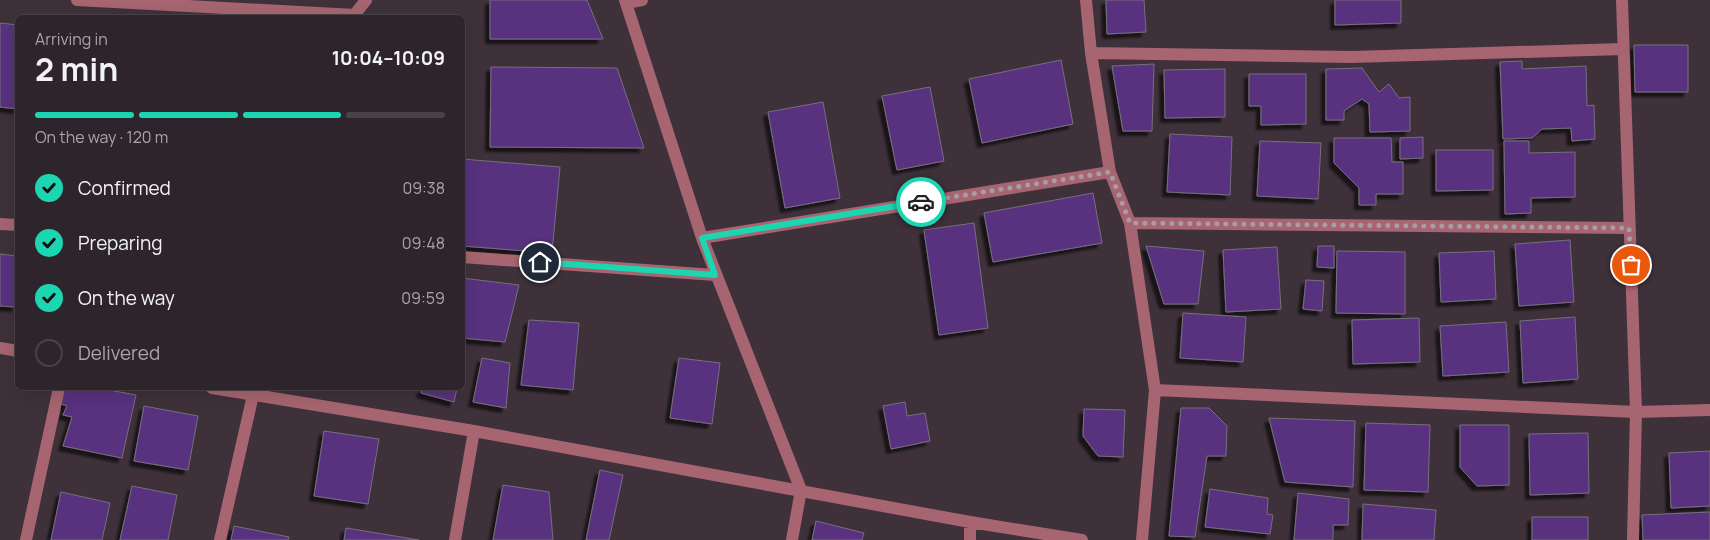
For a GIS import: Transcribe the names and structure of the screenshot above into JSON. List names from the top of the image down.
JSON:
{
  "page": {
    "heading": ["2 min", "Arriving in", "10:04–10:09"],
    "bar": "On the way · 120 m",
    "list": [
      ["Confirmed", "09:38"],
      ["Preparing", "09:48"],
      ["On the way", "09:59"],
      "Delivered"
    ]
  }
}
